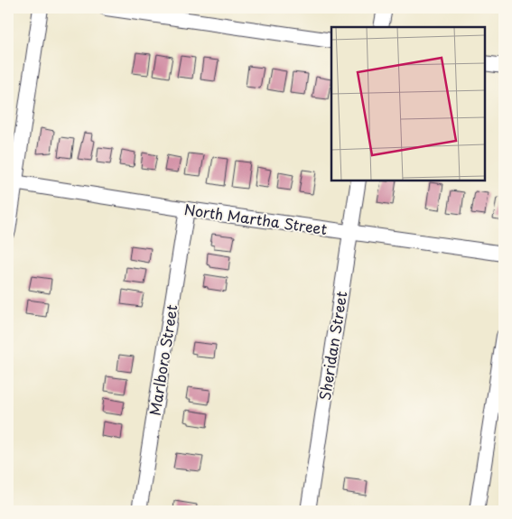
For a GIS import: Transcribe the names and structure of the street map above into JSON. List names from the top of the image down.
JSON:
{
  "streets": {
    "street": ["North Martha Street", "Sheridan Street", "Marlboro Street"]
  },
  "crossings": [
    ["North Martha Street", "Sheridan Street"],
    ["North Martha Street", "Marlboro Street"]
  ]
}
